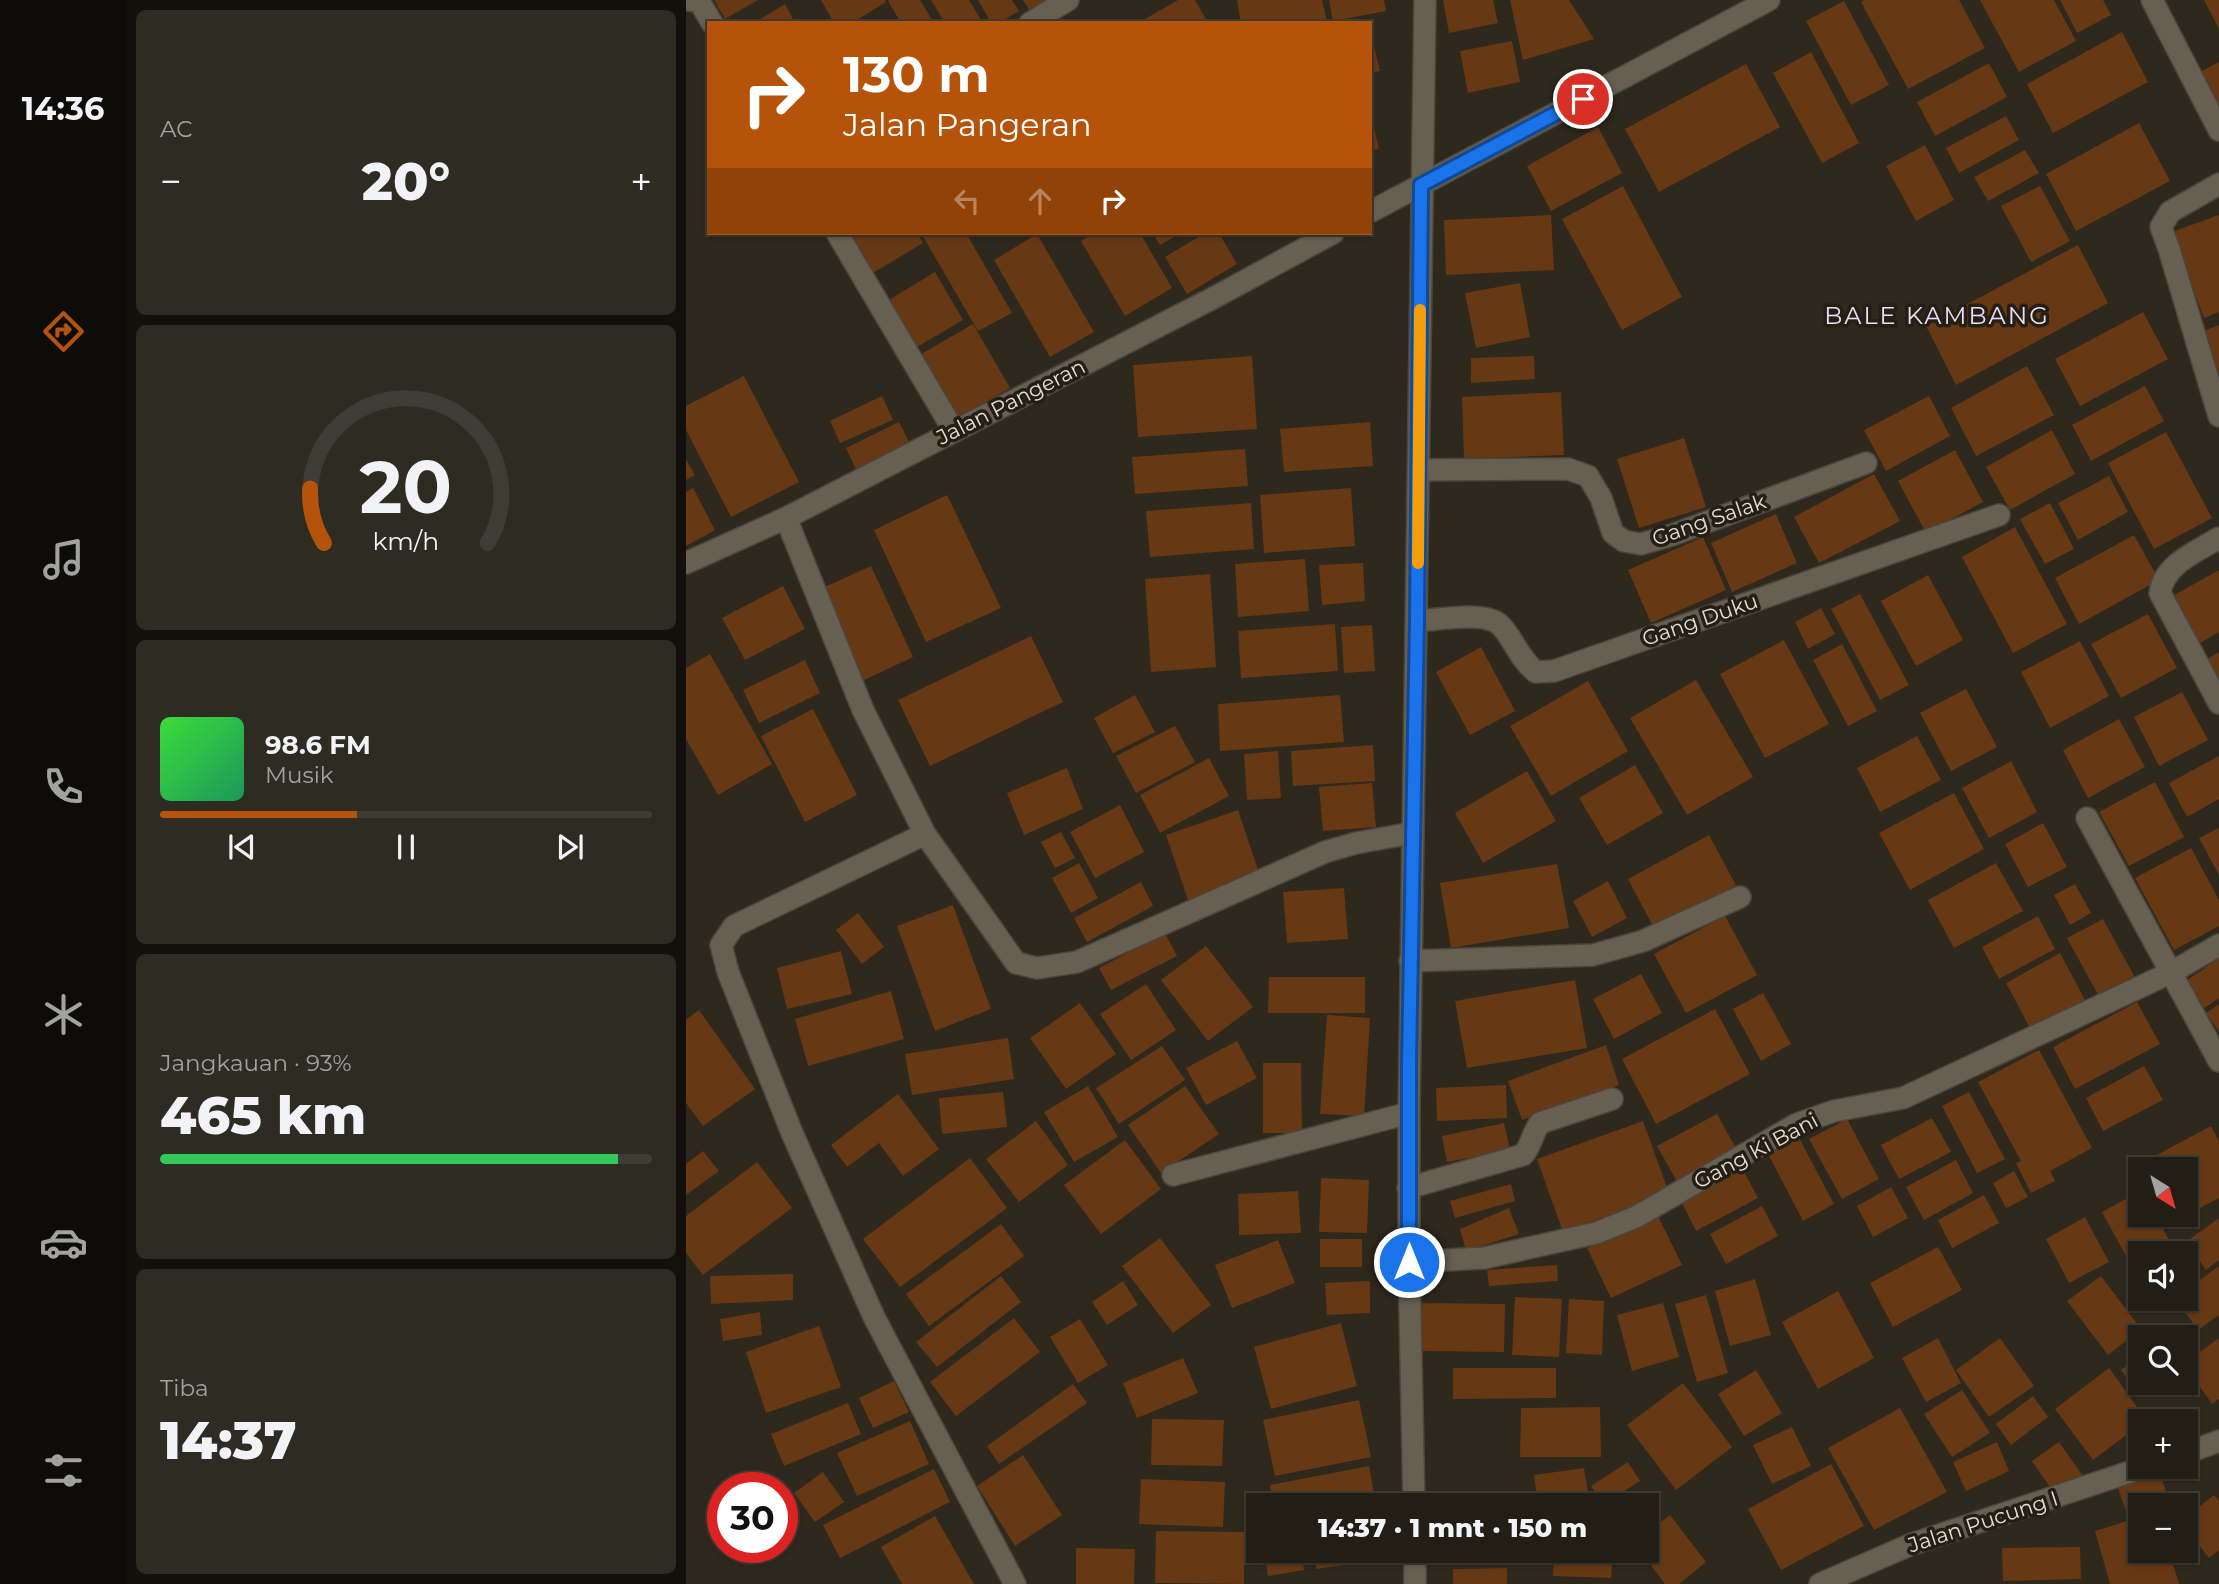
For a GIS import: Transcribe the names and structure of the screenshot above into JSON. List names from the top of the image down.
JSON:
{
  "streets": {
    "street": [
      "Jalan Pangeran",
      "Gang Salak",
      "Gang Duku",
      "Gang Ki Bani",
      "Jalan Pucung I"
    ]
  },
  "districts": ["BALE KAMBANG"],
  "north": "bottom right",
  "page": {
    "tabs": "14:36",
    "tile": [
      "AC",
      ["Jangkauan · 93%", "465 km"],
      ["Tiba", "14:37"]
    ],
    "turn": ["130 m", "Jalan Pangeran"],
    "heat": ["−", "20°", "+"],
    "song": ["98.6 FM", "Musik"],
    "map_buttons": ["+", "−"],
    "limit": "30",
    "trip": "14:37 · 1 mnt · 150 m",
    "gauge": ["20", "km/h"]
  }
}
